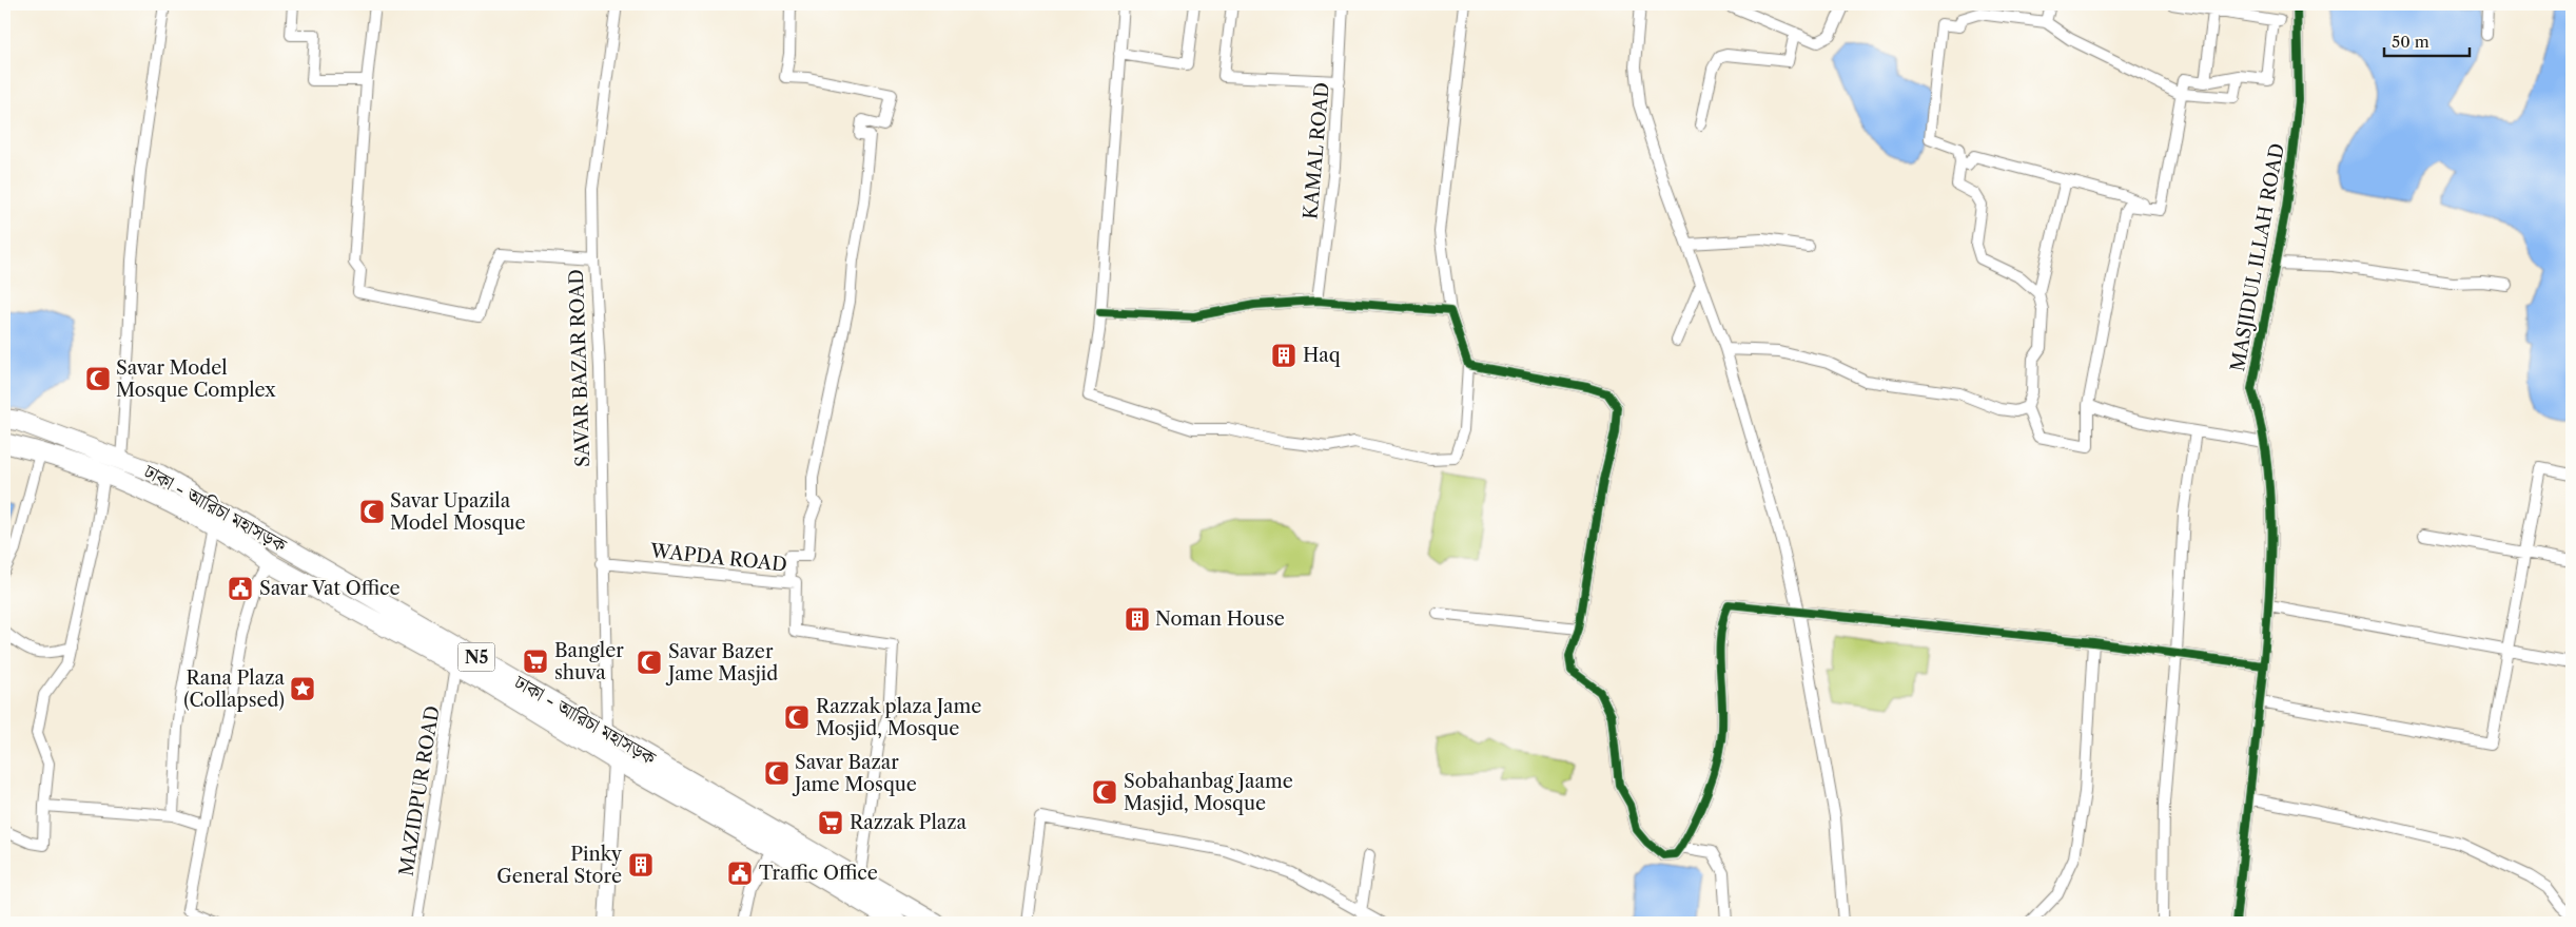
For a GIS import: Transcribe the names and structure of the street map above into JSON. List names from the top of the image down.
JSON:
{
  "streets": {
    "highway": ["ঢাকা - আরিচা মহাসড়ক", "N5"],
    "street": [
      "KAMAL ROAD",
      "MASJIDUL ILLAH ROAD",
      "SAVAR BAZAR ROAD",
      "WAPDA ROAD",
      "MAZIDPUR ROAD"
    ]
  },
  "crossings": [
    ["SAVAR BAZAR ROAD", "ঢাকা - আরিচা মহাসড়ক"],
    ["SAVAR BAZAR ROAD", "WAPDA ROAD"],
    ["ঢাকা - আরিচা মহাসড়ক", "WAPDA ROAD"],
    ["ঢাকা - আরিচা মহাসড়ক", "MAZIDPUR ROAD"]
  ],
  "places": {
    "building": ["Haq", "Noman House", "Pinky General Store"],
    "mosque": [
      "Savar Model Mosque Complex",
      "Savar Upazila Model Mosque",
      "Savar Bazer Jame Masjid",
      "Razzak plaza Jame Mosjid, Mosque",
      "Savar Bazar Jame Mosque",
      "Sobahanbag Jaame Masjid, Mosque"
    ],
    "public building": ["Savar Vat Office", "Traffic Office"],
    "supermarket": ["Bangler shuva", "Razzak Plaza"],
    "place": ["Rana Plaza (Collapsed)"]
  },
  "scale_bar": "50 m"
}
